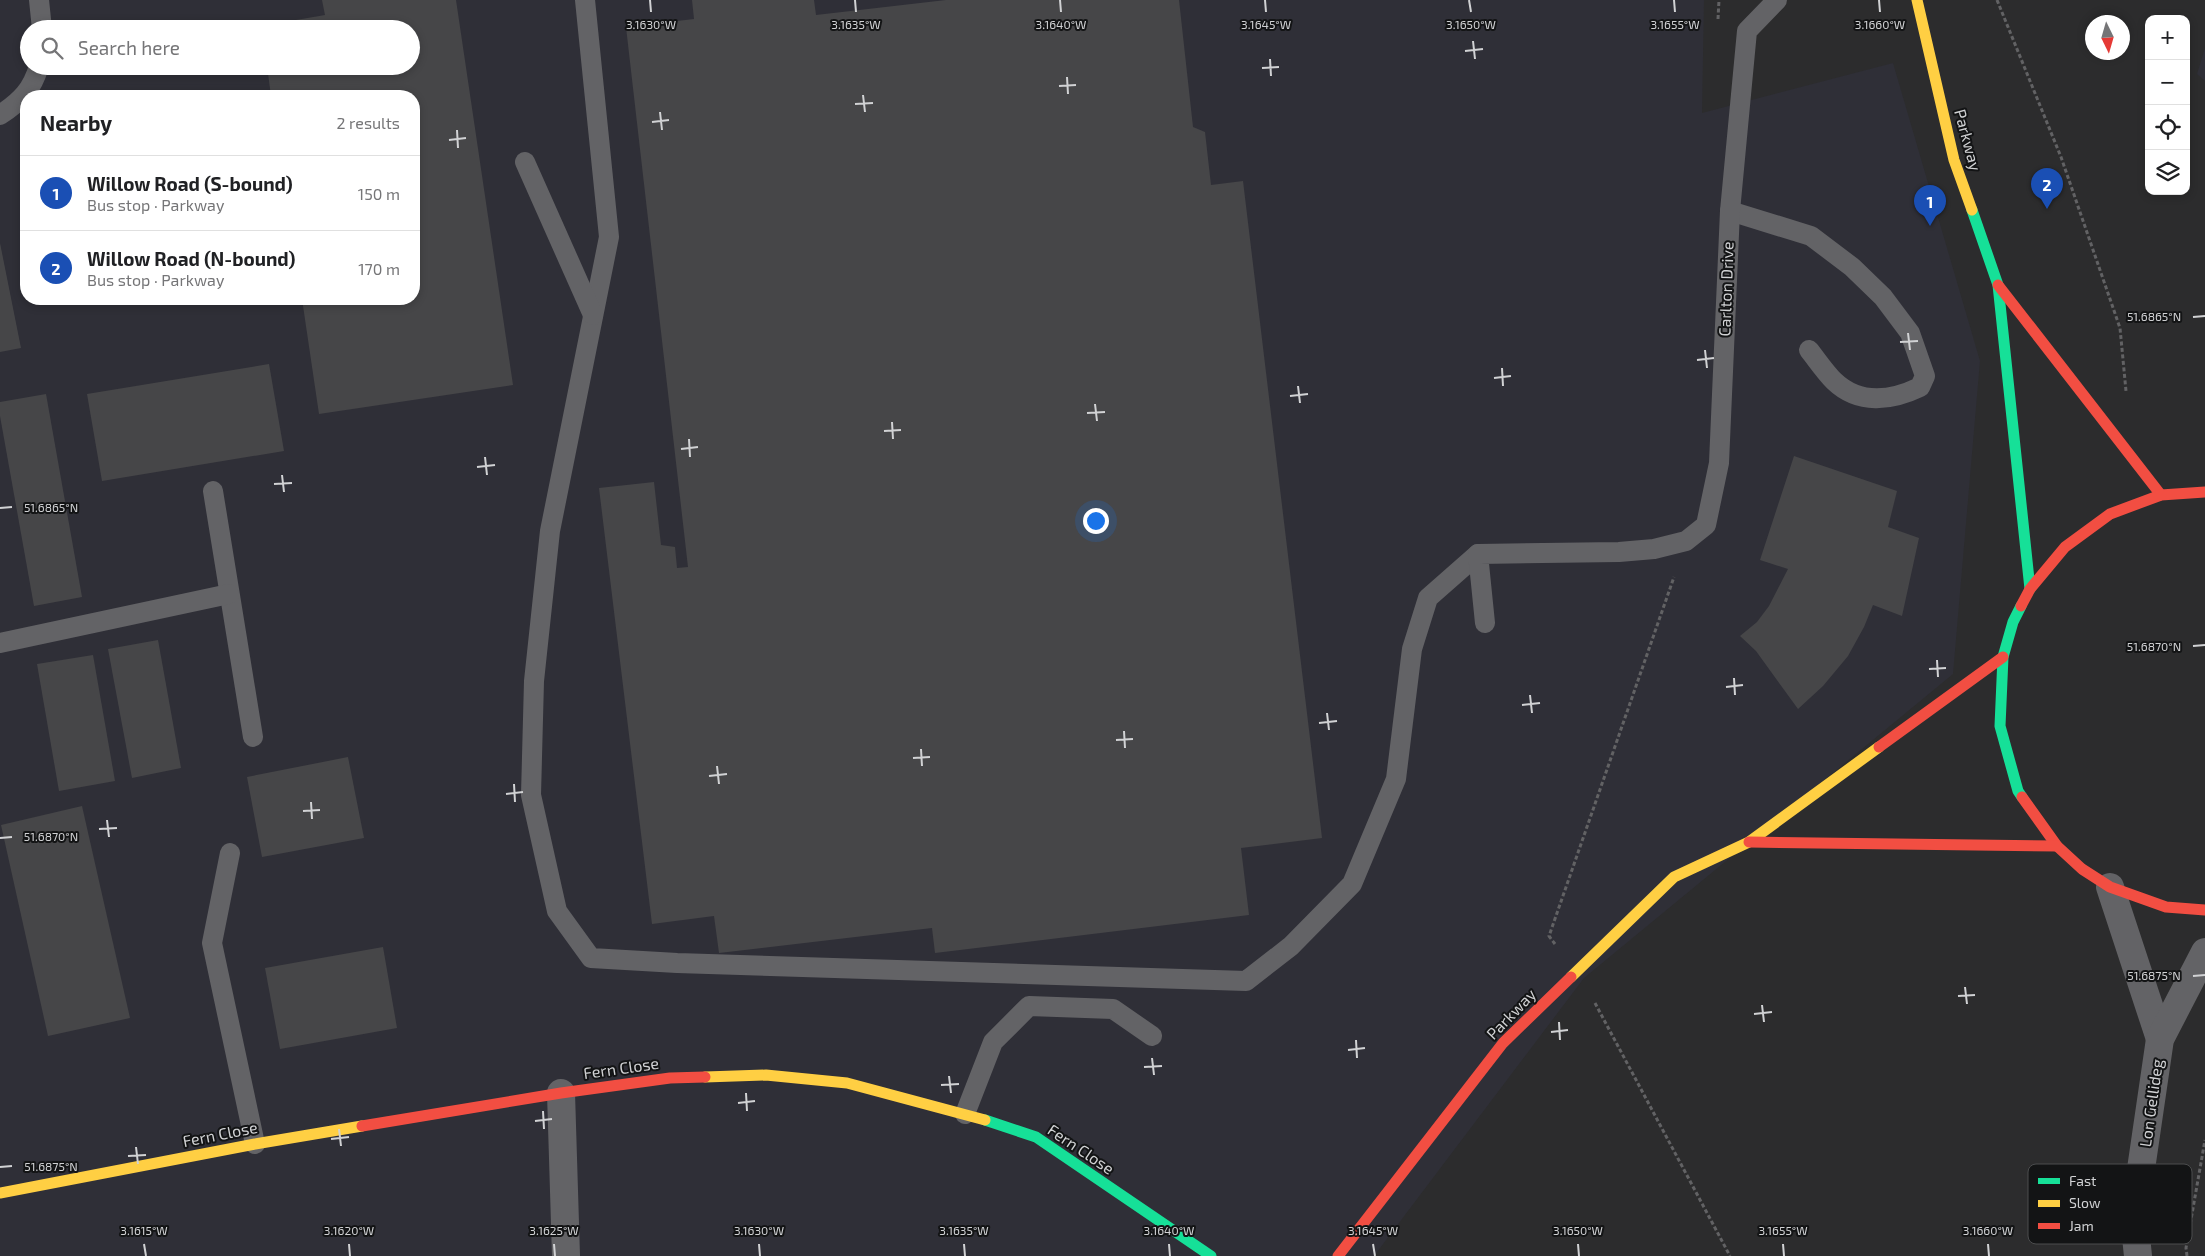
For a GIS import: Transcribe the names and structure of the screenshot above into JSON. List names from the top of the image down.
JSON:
{
  "streets": {
    "street": ["Parkway", "Fern Close", "Lon Gellideg"],
    "lane": ["Carlton Drive"]
  },
  "legend": ["Fast", "Slow", "Jam"],
  "north": "bottom",
  "page": {
    "map_buttons": ["+", "−"],
    "search": "Search here",
    "heading": ["Nearby", "2 results"],
    "list": [
      {
        "mark": "1",
        "name": "Willow Road (S-bound)",
        "note": "Bus stop · Parkway",
        "value": "150 m"
      },
      {
        "mark": "2",
        "name": "Willow Road (N-bound)",
        "note": "Bus stop · Parkway",
        "value": "170 m"
      }
    ],
    "pins": ["2", "1"]
  },
  "coordinates": [
    "3.1630°W",
    "3.1635°W",
    "3.1640°W",
    "3.1645°W",
    "3.1650°W",
    "3.1655°W",
    "3.1660°W",
    "51.6865°N",
    "51.6870°N",
    "51.6875°N",
    "3.1615°W",
    "3.1620°W",
    "3.1625°W"
  ]
}
